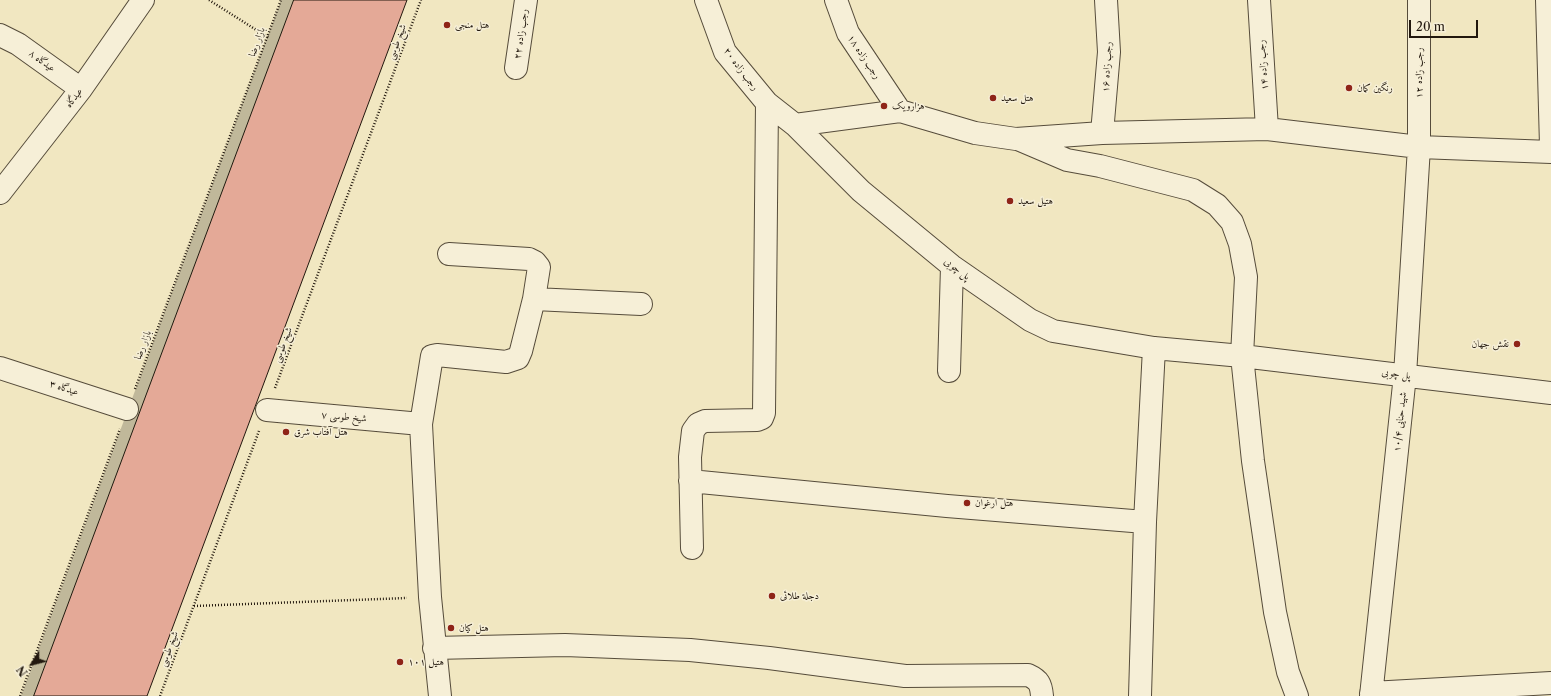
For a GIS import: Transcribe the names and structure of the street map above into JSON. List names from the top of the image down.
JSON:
{
  "streets": {
    "street": [
      "رجب زاده ۲۲",
      "رجب زاده ۱۸",
      "عیدگاه ۸",
      "رجب زاده ۱۴",
      "رجب زاده ۱۶",
      "رجب زاده ۲۰",
      "رجب زاده ۱۲",
      "عیدگاه",
      "پل چوبی",
      "عیدگاه ۳",
      "شیخ طوسی ۷",
      "شهید حنایی ۱۰/۴"
    ],
    "path": ["بازار رضا", "شیخ طوسی"]
  },
  "crossings": [
    ["بازار رضا", "عیدگاه ۳"],
    ["شیخ طوسی", "شیخ طوسی ۷"],
    ["عیدگاه ۸", "عیدگاه"],
    ["رجب زاده ۲۰", "پل چوبی"],
    ["رجب زاده ۱۲", "شهید حنایی ۱۰/۴"],
    ["پل چوبی", "شهید حنایی ۱۰/۴"]
  ],
  "places": [
    "هتل منجی",
    "رنگین کمان",
    "هتل سعید",
    "هزارویک",
    "هتیل سعید",
    "نقش جهان",
    "هتل آفتاب شرق",
    "هتل ارغوان",
    "دجلة طلائی",
    "هتل کیان",
    "هتیل ۱۰۱"
  ],
  "scale_bar": "20 m",
  "north": "bottom left"
}
